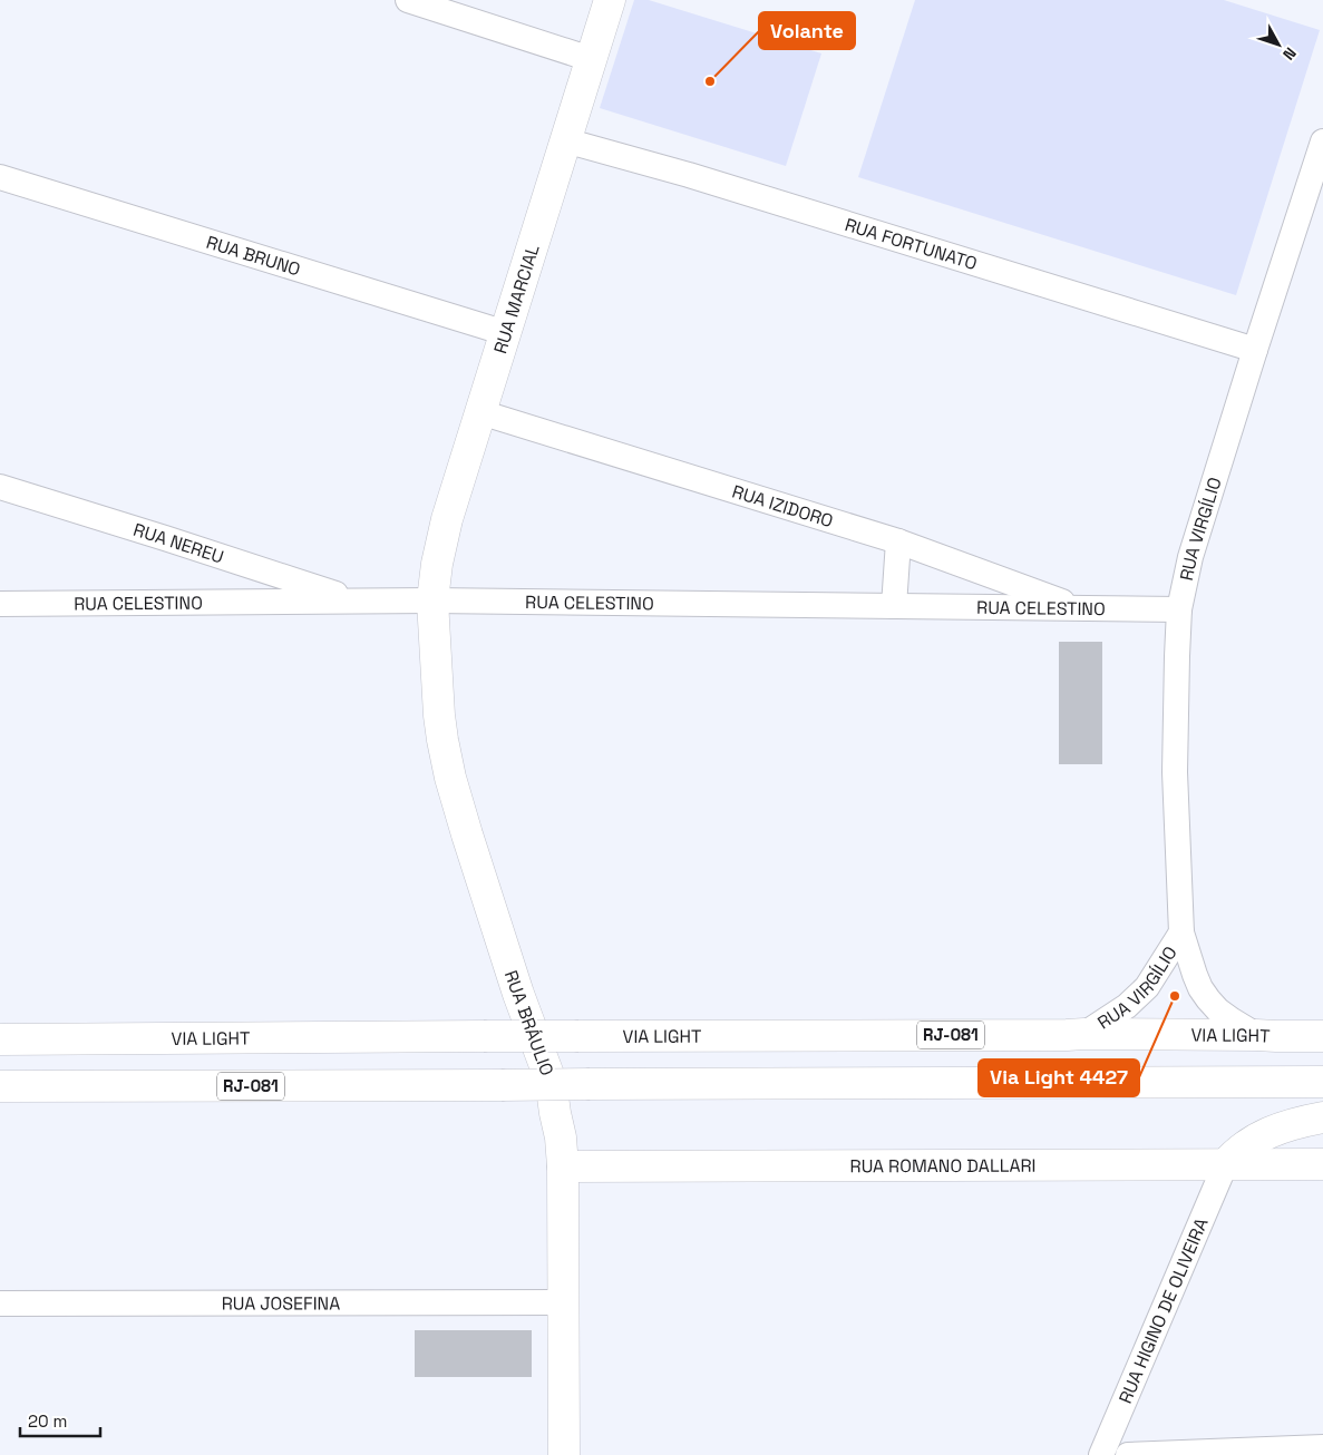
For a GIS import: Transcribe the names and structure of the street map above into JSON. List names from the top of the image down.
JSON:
{
  "streets": {
    "main road": [
      "RUA MARCIAL",
      "RUA BRÁULIO",
      "RJ-081",
      "VIA LIGHT",
      "RUA ROMANO DALLARI"
    ],
    "street": [
      "RUA FORTUNATO",
      "RUA BRUNO",
      "RUA IZIDORO",
      "RUA VIRGÍLIO",
      "RUA NEREU",
      "RUA CELESTINO",
      "RUA JOSEFINA",
      "RUA HIGINO DE OLIVEIRA"
    ]
  },
  "crossings": [
    ["RUA FORTUNATO", "RUA MARCIAL"],
    ["RUA FORTUNATO", "RUA VIRGÍLIO"],
    ["RUA BRUNO", "RUA MARCIAL"],
    ["RUA MARCIAL", "RUA IZIDORO"],
    ["RUA MARCIAL", "RUA CELESTINO"],
    ["RUA MARCIAL", "RUA BRÁULIO"],
    ["RUA IZIDORO", "RUA CELESTINO"],
    ["RUA VIRGÍLIO", "RUA CELESTINO"],
    ["RUA VIRGÍLIO", "VIA LIGHT"],
    ["RUA NEREU", "RUA CELESTINO"],
    ["RUA CELESTINO", "RUA BRÁULIO"],
    ["RUA BRÁULIO", "RUA ROMANO DALLARI"],
    ["RUA BRÁULIO", "RUA JOSEFINA"],
    ["RUA ROMANO DALLARI", "RUA HIGINO DE OLIVEIRA"]
  ],
  "places": ["Volante", "Via Light 4427"],
  "scale_bar": "20 m",
  "north": "bottom right"
}
